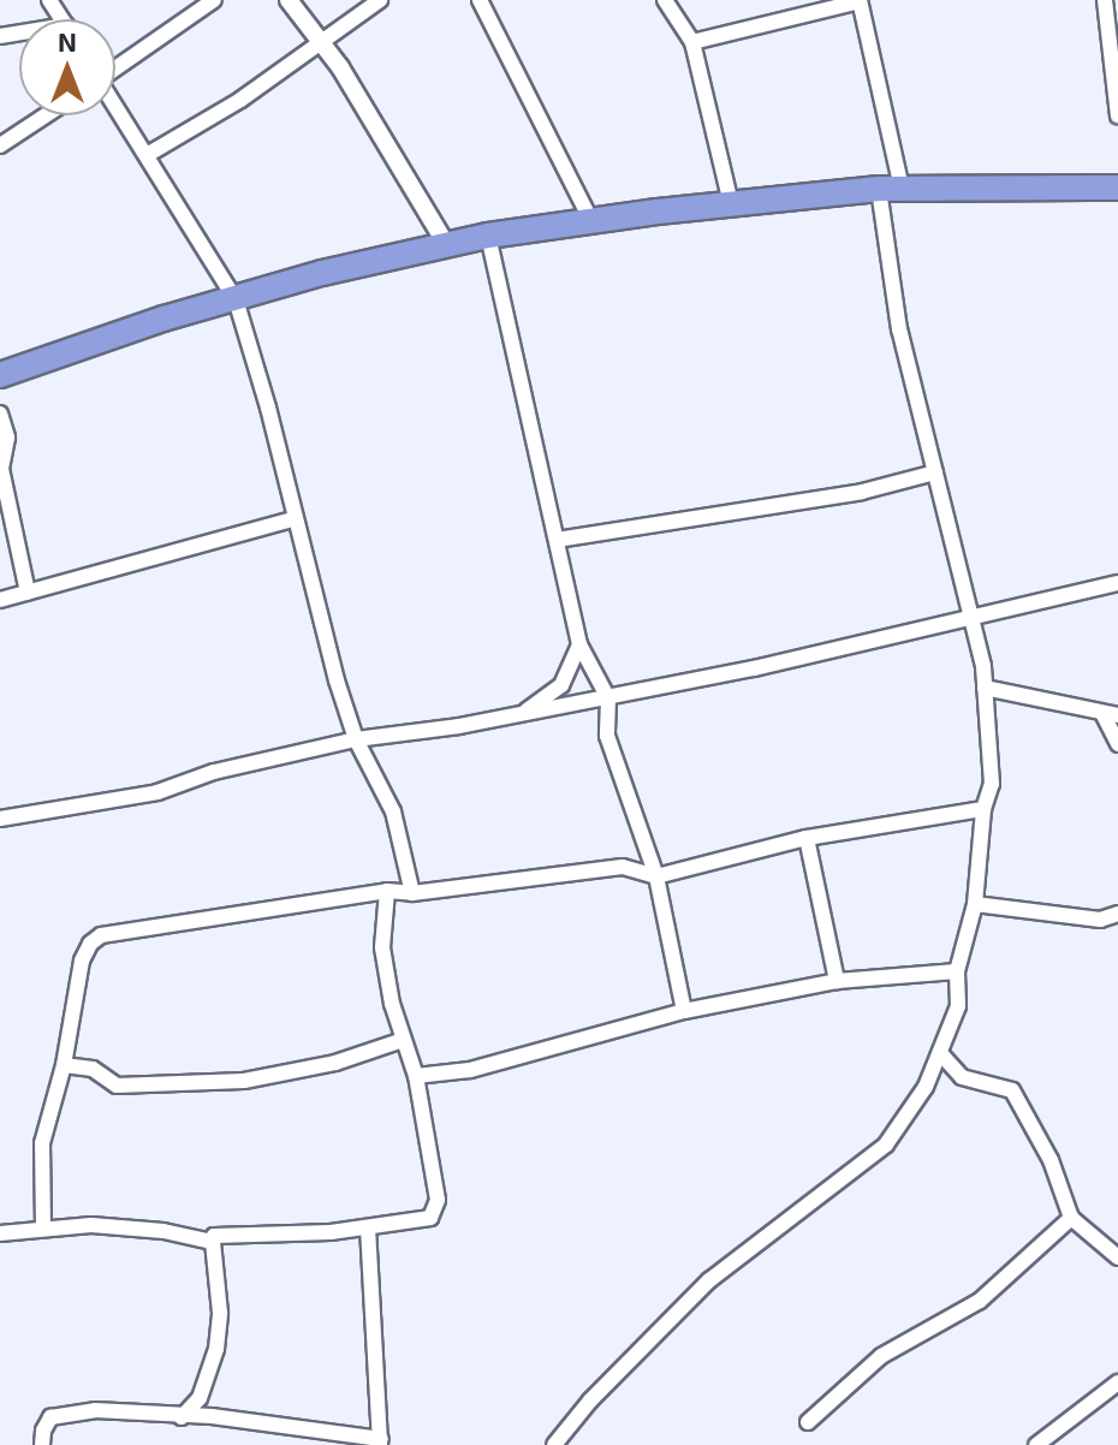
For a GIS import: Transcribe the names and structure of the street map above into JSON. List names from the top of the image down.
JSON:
{
  "north": "top"
}
